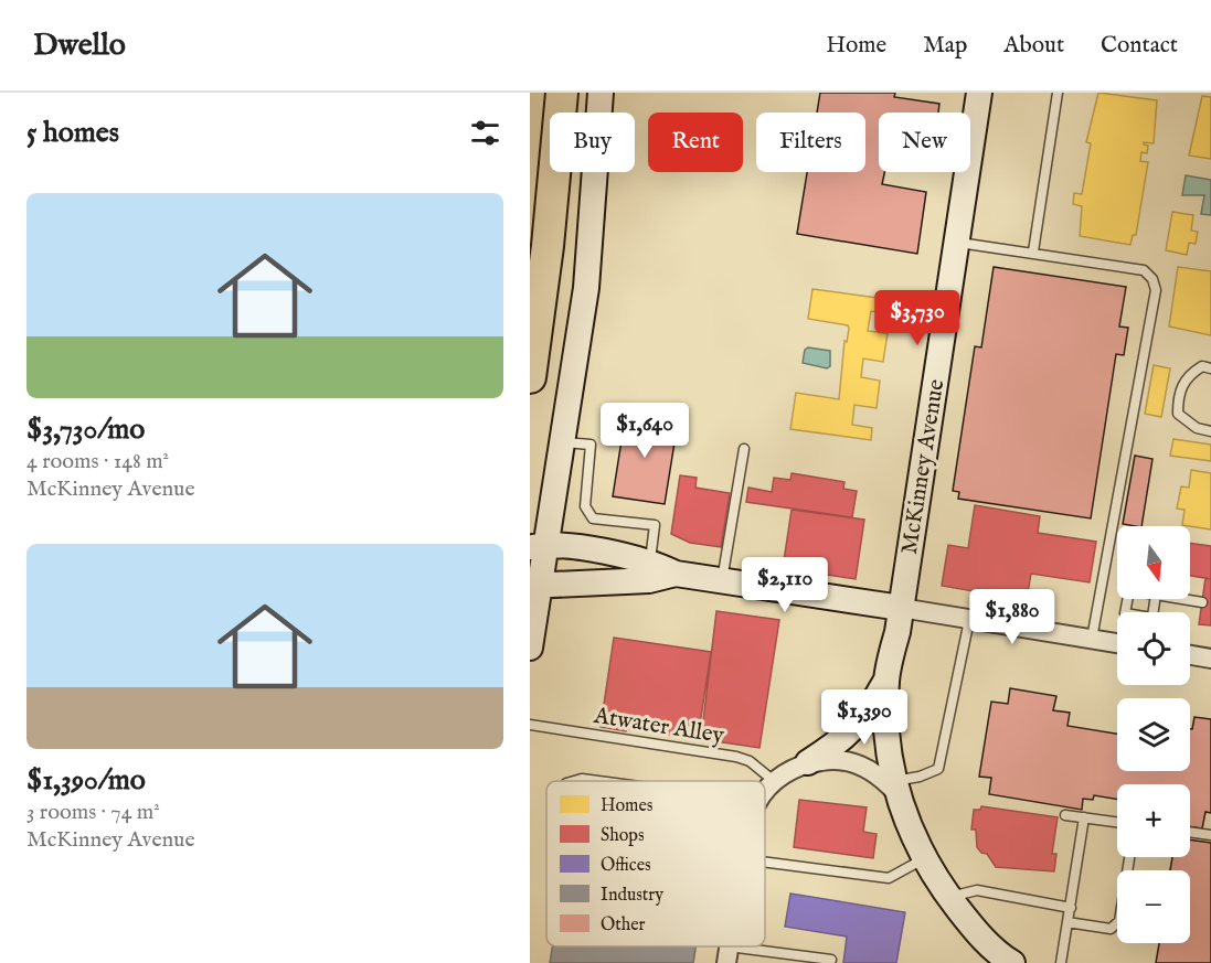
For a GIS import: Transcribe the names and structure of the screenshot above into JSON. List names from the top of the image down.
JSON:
{
  "streets": {
    "street": ["McKinney Avenue"],
    "lane": ["Atwater Alley"]
  },
  "legend": [
    "Homes",
    "Shops",
    "Offices",
    "Industry",
    "Other"
  ],
  "north": "bottom",
  "page": {
    "header": "Dwello",
    "nav": [
      "Home",
      "Map",
      "About",
      "Contact"
    ],
    "heading": "5 homes",
    "chip": [
      "Buy",
      "Rent",
      "Filters",
      "New"
    ],
    "list": [
      {
        "name": "$3,730/mo",
        "note": "4 rooms · 148 m² · McKinney Avenue"
      },
      {
        "name": "$1,390/mo",
        "note": "3 rooms · 74 m² · McKinney Avenue"
      }
    ],
    "price": [
      "$3,730",
      "$1,640",
      "$2,110",
      "$1,880",
      "$1,390"
    ],
    "map_buttons": ["+", "−"]
  }
}
